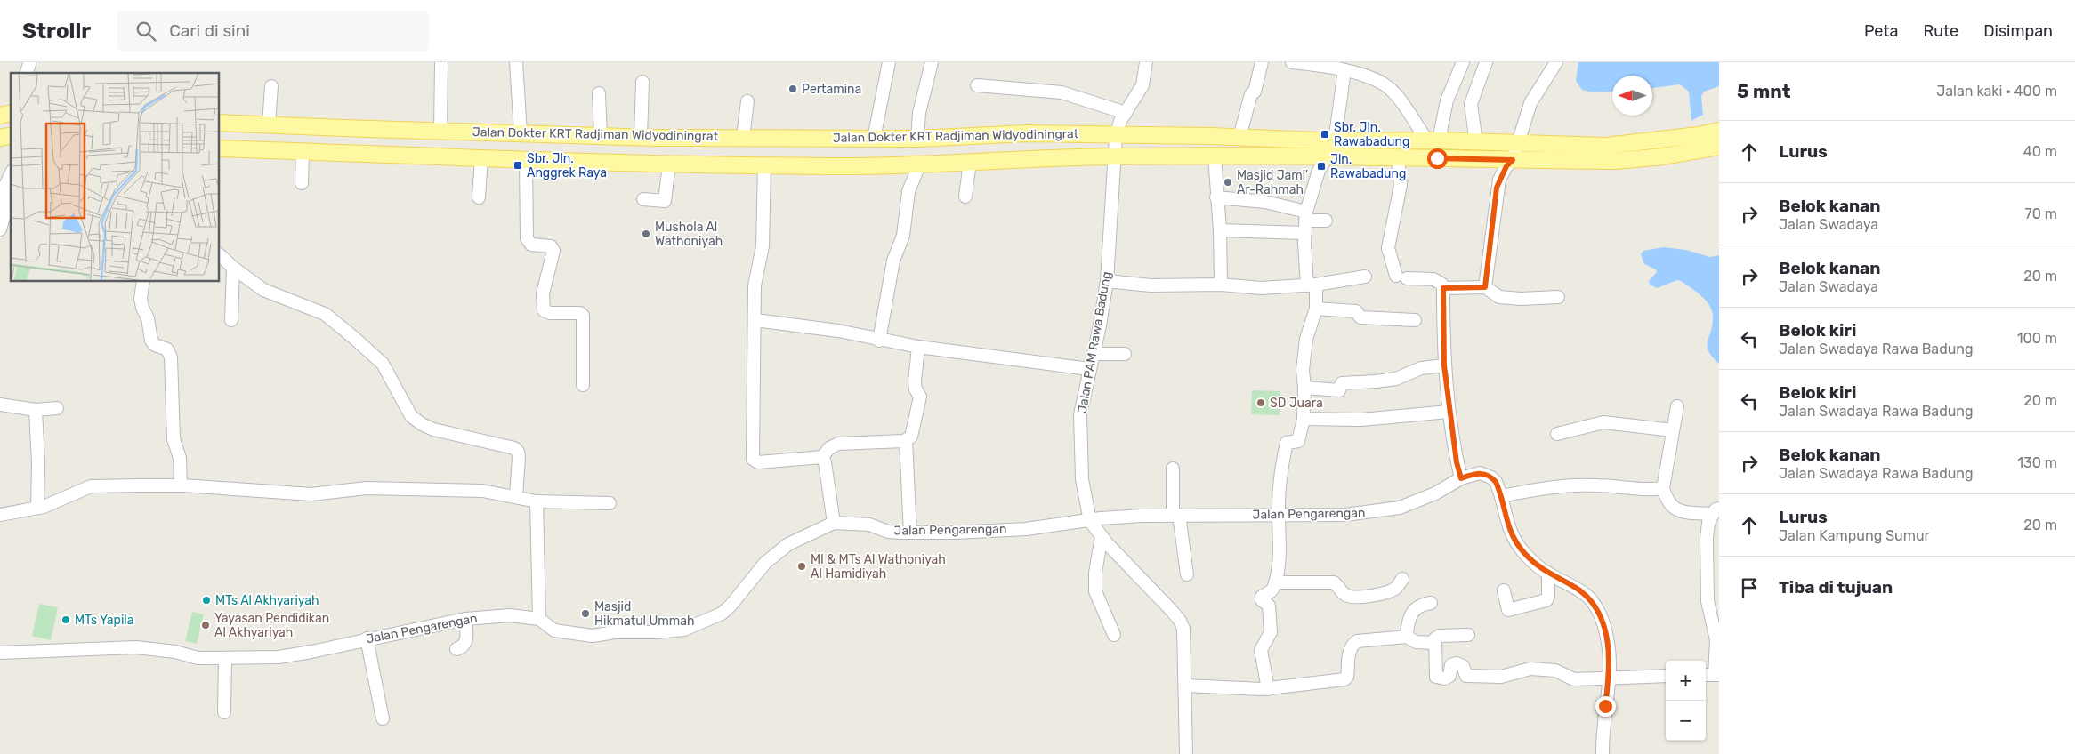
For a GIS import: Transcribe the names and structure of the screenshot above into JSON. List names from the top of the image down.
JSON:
{
  "streets": {
    "main road": ["Jalan Dokter KRT Radjiman Widyodiningrat"],
    "street": ["Jalan PAM Rawa Badung", "Jalan Pengarengan"]
  },
  "crossings": [
    ["Jalan Dokter KRT Radjiman Widyodiningrat", "Jalan PAM Rawa Badung"],
    ["Jalan PAM Rawa Badung", "Jalan Pengarengan"]
  ],
  "places": {
    "other": [
      "Pertamina",
      "Masjid Jami' Ar-Rahmah",
      "Mushola Al Wathoniyah",
      "SD Juara",
      "MI & MTs Al Wathoniyah Al Hamidiyah",
      "MTs Al Akhyariyah",
      "Masjid Hikmatul Ummah",
      "MTs Yapila",
      "Yayasan Pendidikan Al Akhyariyah"
    ],
    "transit": ["Sbr. Jln. Rawabadung", "Sbr. Jln. Anggrek Raya", "Jln. Rawabadung"]
  },
  "north": "left",
  "page": {
    "header": "Strollr",
    "search": "Cari di sini",
    "nav": ["Peta", "Rute", "Disimpan"],
    "heading": ["5 mnt", "Jalan kaki · 400 m"],
    "list": [
      ["Lurus", "40 m"],
      ["Belok kanan", "Jalan Swadaya", "70 m"],
      ["Belok kanan", "Jalan Swadaya", "20 m"],
      ["Belok kiri", "Jalan Swadaya Rawa Badung", "100 m"],
      ["Belok kiri", "Jalan Swadaya Rawa Badung", "20 m"],
      ["Belok kanan", "Jalan Swadaya Rawa Badung", "130 m"],
      ["Lurus", "Jalan Kampung Sumur", "20 m"],
      "Tiba di tujuan"
    ],
    "map_buttons": ["+", "−"]
  }
}
